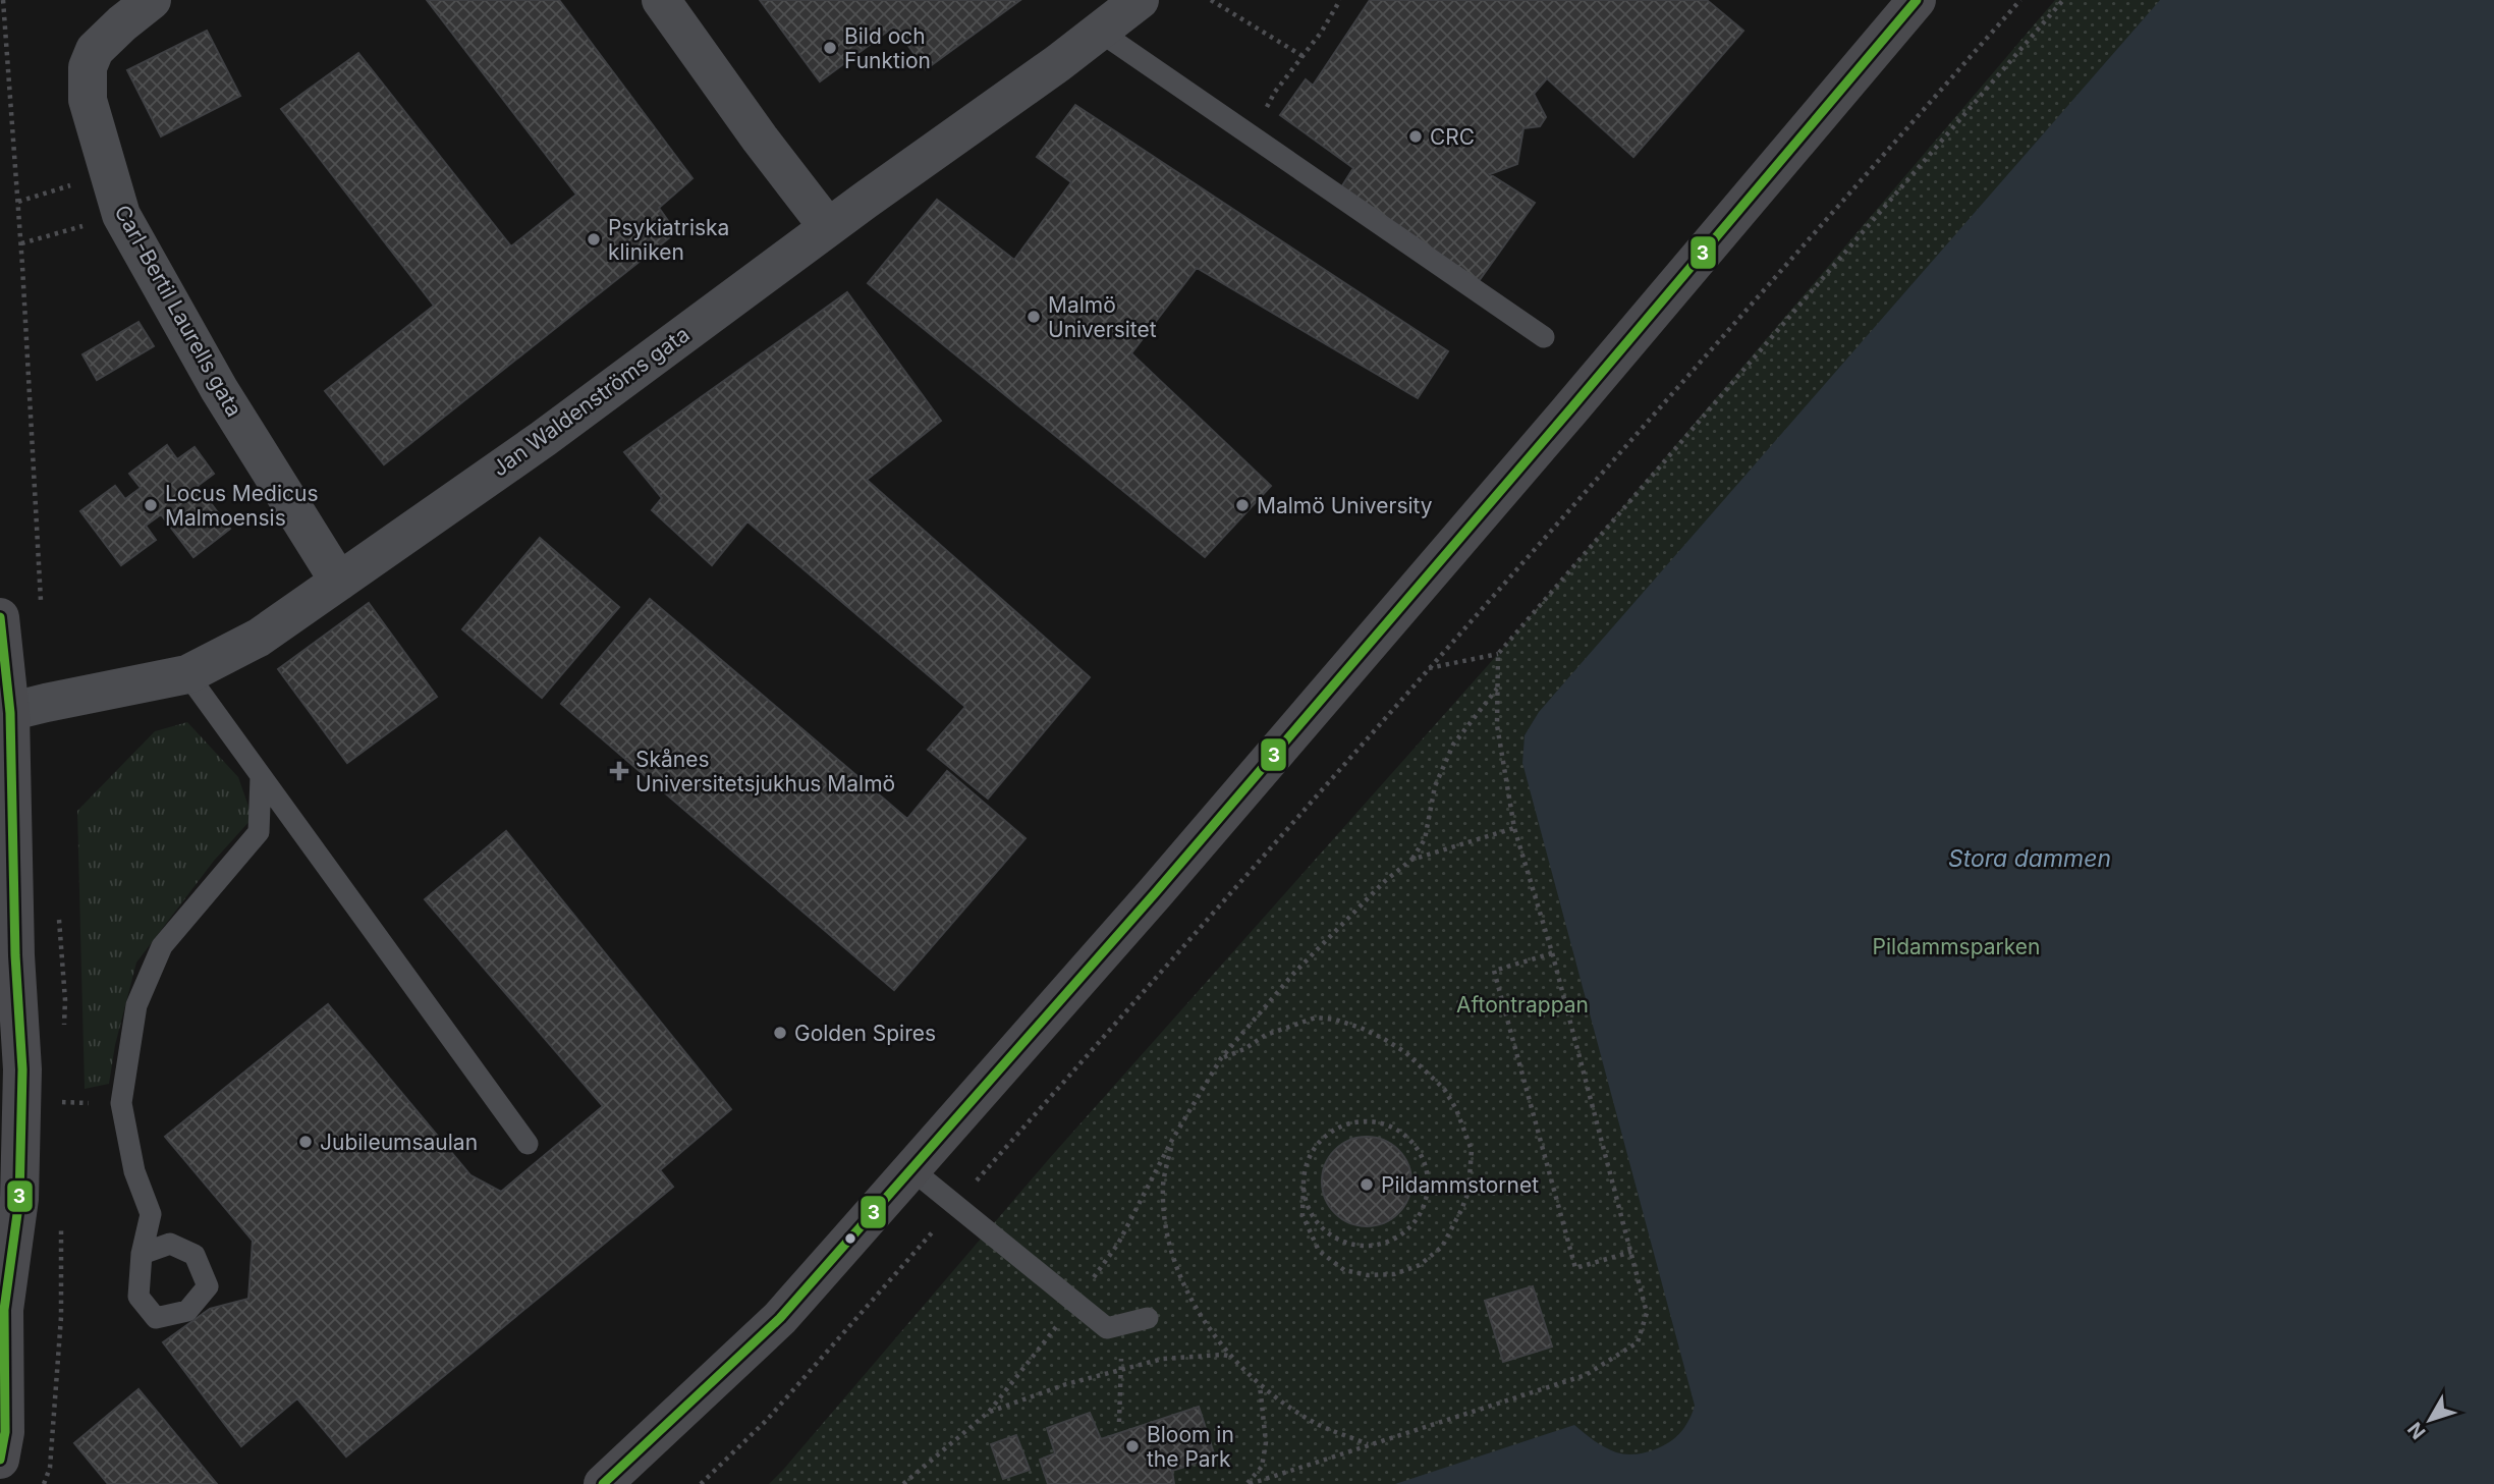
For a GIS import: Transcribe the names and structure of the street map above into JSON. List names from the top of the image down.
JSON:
{
  "streets": {
    "street": ["Carl-Bertil Laurells gata", "Jan Waldenströms gata"]
  },
  "crossings": [
    ["Carl-Bertil Laurells gata", "Jan Waldenströms gata"]
  ],
  "water": ["Stora dammen"],
  "parks": ["Pildammsparken", "Aftontrappan"],
  "places": {
    "other": [
      "Bild och Funktion",
      "CRC",
      "Psykiatriska kliniken",
      "Malmö Universitet",
      "Locus Medicus Malmoensis",
      "Malmö University",
      "Golden Spires",
      "Jubileumsaulan",
      "Pildammstornet",
      "Bloom in the Park"
    ],
    "health": ["Skånes Universitetsjukhus Malmö"]
  },
  "lines": ["transit line 3"],
  "north": "bottom left"
}
